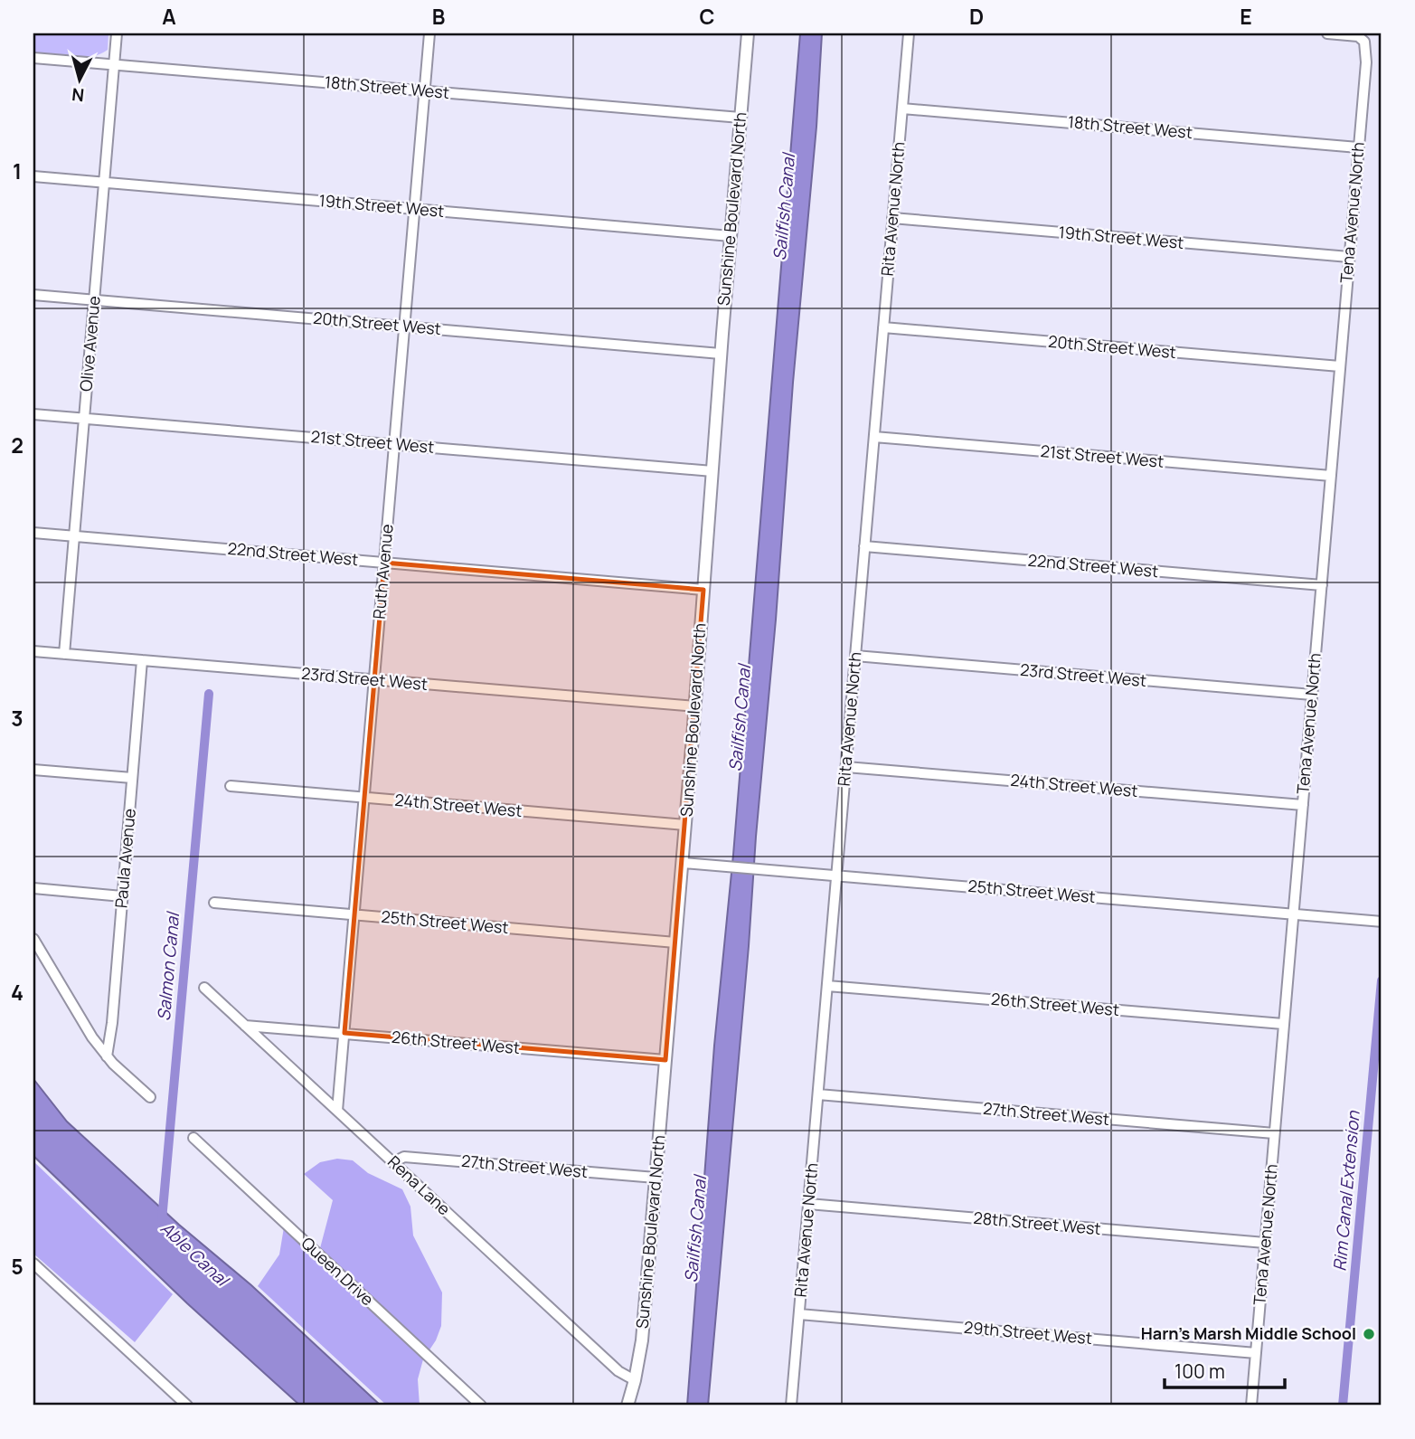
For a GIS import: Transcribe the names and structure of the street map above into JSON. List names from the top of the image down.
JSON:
{
  "streets": {
    "street": [
      "18th Street West",
      "19th Street West",
      "Sunshine Boulevard North",
      "Rita Avenue North",
      "Tena Avenue North",
      "20th Street West",
      "Olive Avenue",
      "21st Street West",
      "22nd Street West",
      "Ruth Avenue",
      "23rd Street West",
      "24th Street West",
      "Paula Avenue",
      "25th Street West",
      "26th Street West",
      "27th Street West",
      "Rena Lane",
      "28th Street West",
      "Queen Drive",
      "29th Street West"
    ]
  },
  "crossings": [
    ["18th Street West", "Sunshine Boulevard North"],
    ["18th Street West", "Rita Avenue North"],
    ["18th Street West", "Tena Avenue North"],
    ["18th Street West", "Olive Avenue"],
    ["18th Street West", "Ruth Avenue"],
    ["19th Street West", "Sunshine Boulevard North"],
    ["19th Street West", "Rita Avenue North"],
    ["19th Street West", "Tena Avenue North"],
    ["19th Street West", "Olive Avenue"],
    ["19th Street West", "Ruth Avenue"],
    ["Sunshine Boulevard North", "20th Street West"],
    ["Sunshine Boulevard North", "21st Street West"],
    ["Sunshine Boulevard North", "22nd Street West"],
    ["Sunshine Boulevard North", "23rd Street West"],
    ["Sunshine Boulevard North", "24th Street West"],
    ["Sunshine Boulevard North", "25th Street West"],
    ["Sunshine Boulevard North", "26th Street West"],
    ["Sunshine Boulevard North", "27th Street West"],
    ["Sunshine Boulevard North", "Rena Lane"],
    ["Rita Avenue North", "20th Street West"],
    ["Rita Avenue North", "21st Street West"],
    ["Rita Avenue North", "22nd Street West"],
    ["Rita Avenue North", "23rd Street West"],
    ["Rita Avenue North", "24th Street West"],
    ["Rita Avenue North", "25th Street West"],
    ["Rita Avenue North", "26th Street West"],
    ["Rita Avenue North", "27th Street West"],
    ["Rita Avenue North", "28th Street West"],
    ["Rita Avenue North", "29th Street West"],
    ["Tena Avenue North", "20th Street West"],
    ["Tena Avenue North", "21st Street West"],
    ["Tena Avenue North", "22nd Street West"],
    ["Tena Avenue North", "23rd Street West"],
    ["Tena Avenue North", "24th Street West"],
    ["Tena Avenue North", "25th Street West"],
    ["Tena Avenue North", "26th Street West"],
    ["Tena Avenue North", "27th Street West"],
    ["Tena Avenue North", "28th Street West"],
    ["Tena Avenue North", "29th Street West"],
    ["20th Street West", "Olive Avenue"],
    ["20th Street West", "Ruth Avenue"],
    ["Olive Avenue", "21st Street West"],
    ["Olive Avenue", "22nd Street West"],
    ["Olive Avenue", "23rd Street West"],
    ["21st Street West", "Ruth Avenue"],
    ["22nd Street West", "Ruth Avenue"],
    ["Ruth Avenue", "23rd Street West"],
    ["Ruth Avenue", "24th Street West"],
    ["Ruth Avenue", "25th Street West"],
    ["Ruth Avenue", "26th Street West"],
    ["Ruth Avenue", "Rena Lane"],
    ["23rd Street West", "Paula Avenue"],
    ["26th Street West", "Rena Lane"],
    ["27th Street West", "Rena Lane"]
  ],
  "water": [
    "Sailfish Canal",
    "Salmon Canal",
    "Rim Canal Extension",
    "Able Canal"
  ],
  "places": ["Harn's Marsh Middle School"],
  "scale_bar": "100 m",
  "north": "bottom",
  "grid": {
    "columns": [
      "A",
      "B",
      "C",
      "D",
      "E"
    ],
    "rows": [
      "1",
      "2",
      "3",
      "4",
      "5"
    ]
  }
}
